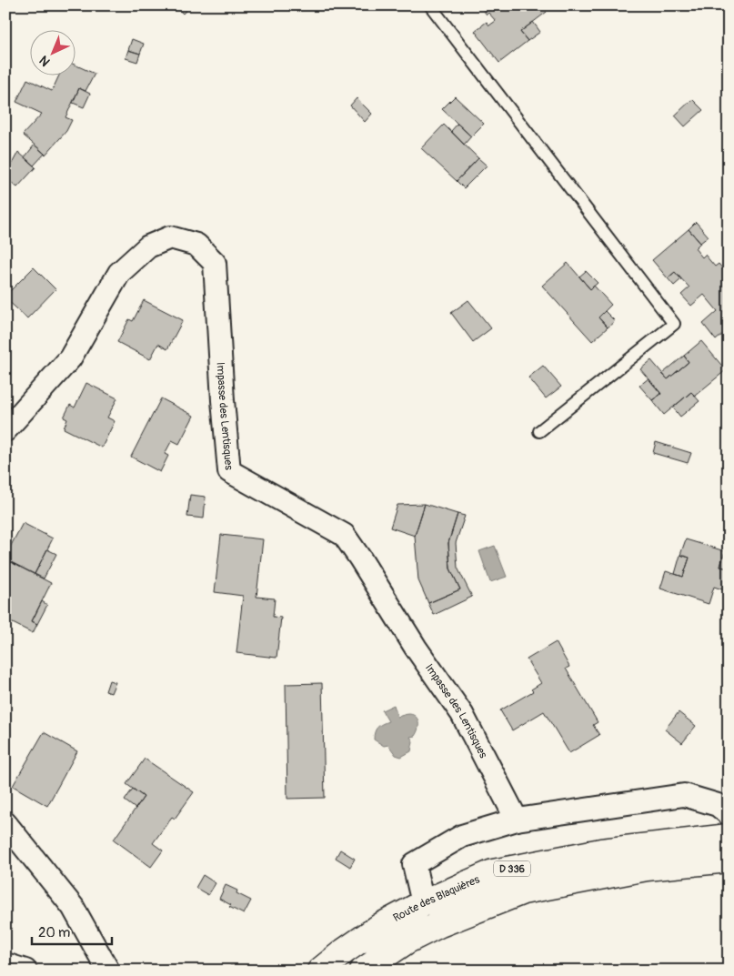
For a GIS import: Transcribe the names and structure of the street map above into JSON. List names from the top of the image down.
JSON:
{
  "streets": {
    "main road": ["D 336", "Route des Blaquières"],
    "street": ["Impasse des Lentisques"]
  },
  "scale_bar": "20 m",
  "north": "bottom left"
}
